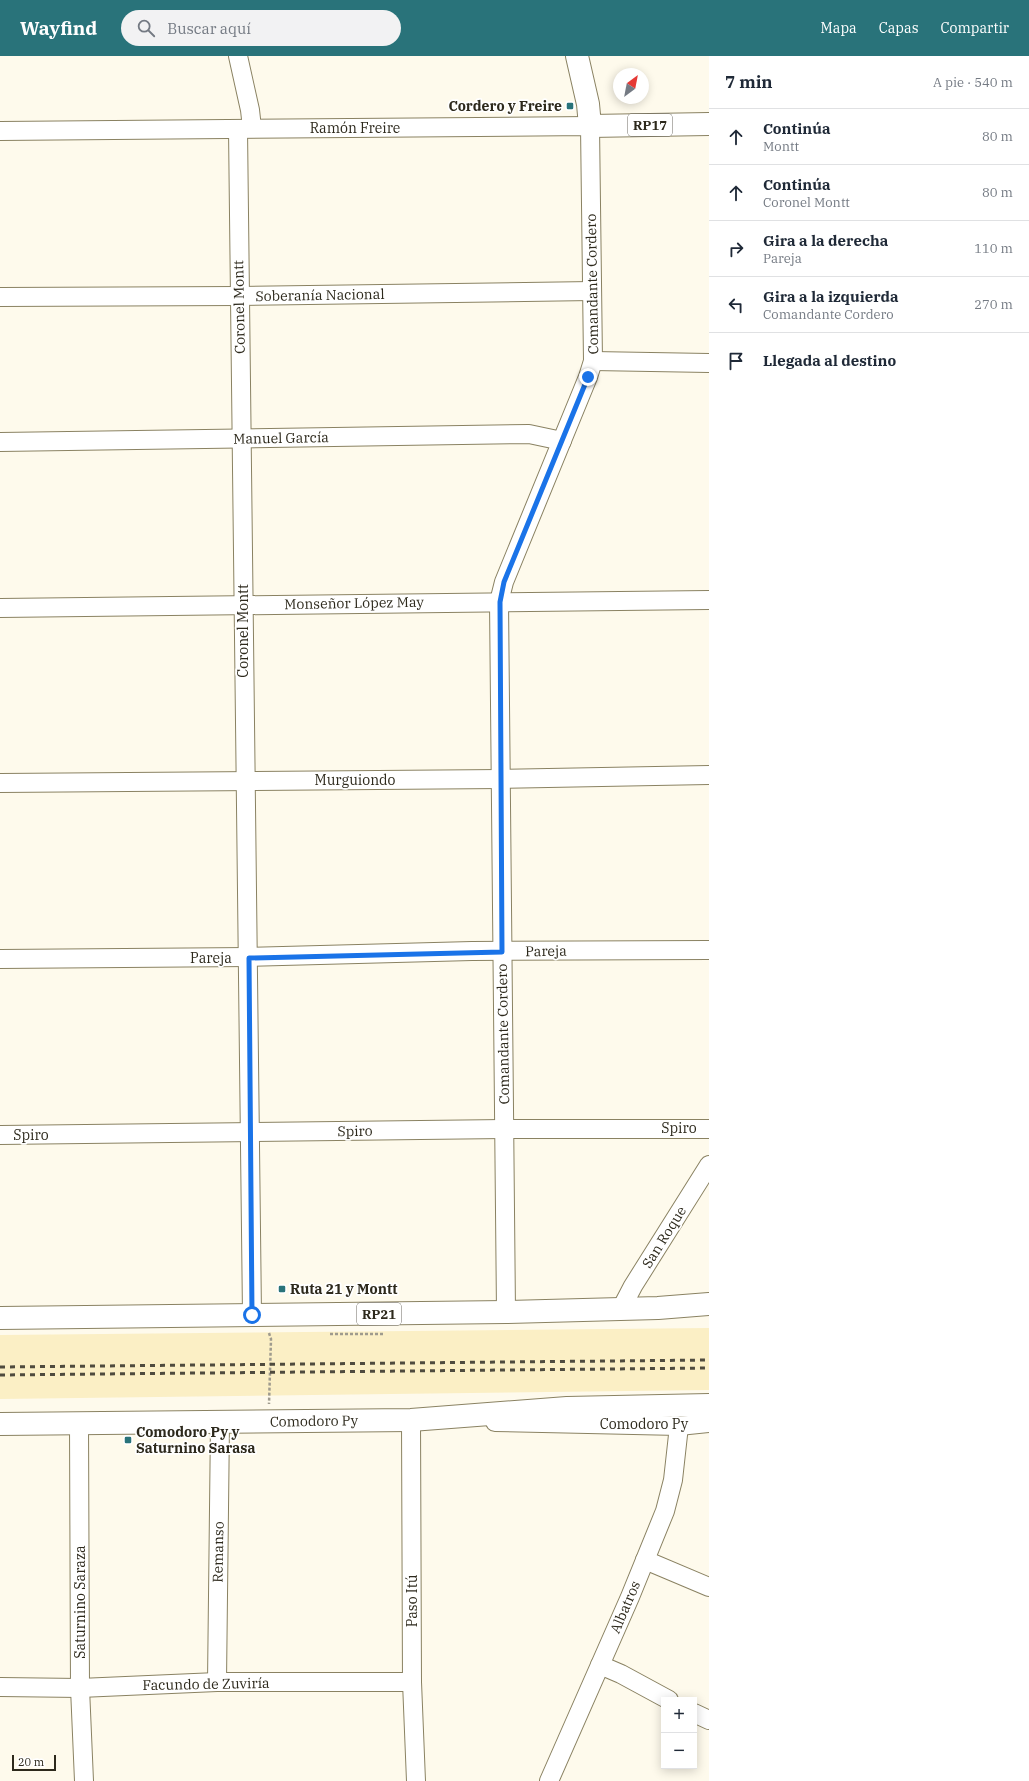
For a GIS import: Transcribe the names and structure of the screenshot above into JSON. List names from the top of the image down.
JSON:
{
  "streets": {
    "main road": [
      "RP17",
      "Ramón Freire",
      "RP21",
      "Comodoro Py"
    ],
    "street": [
      "Comandante Cordero",
      "Soberanía Nacional",
      "Coronel Montt",
      "Manuel García",
      "Monseñor López May",
      "Murguiondo",
      "Pareja",
      "Spiro",
      "San Roque",
      "Remanso",
      "Paso Itú",
      "Saturnino Saraza",
      "Albatros",
      "Facundo de Zuviría"
    ]
  },
  "crossings": [
    ["Ramón Freire", "Comandante Cordero"],
    ["Ramón Freire", "Coronel Montt"],
    ["Comandante Cordero", "Soberanía Nacional"],
    ["Comandante Cordero", "Manuel García"],
    ["Comandante Cordero", "Monseñor López May"],
    ["Comandante Cordero", "Murguiondo"],
    ["Comandante Cordero", "Pareja"],
    ["Comandante Cordero", "Spiro"],
    ["Comandante Cordero", "RP21"],
    ["Soberanía Nacional", "Coronel Montt"],
    ["Coronel Montt", "Manuel García"],
    ["Coronel Montt", "Monseñor López May"],
    ["Coronel Montt", "Murguiondo"],
    ["Coronel Montt", "Pareja"],
    ["Coronel Montt", "Spiro"],
    ["Coronel Montt", "RP21"],
    ["San Roque", "RP21"],
    ["Comodoro Py", "Remanso"],
    ["Comodoro Py", "Paso Itú"],
    ["Comodoro Py", "Saturnino Saraza"],
    ["Comodoro Py", "Albatros"],
    ["Remanso", "Facundo de Zuviría"],
    ["Paso Itú", "Facundo de Zuviría"],
    ["Saturnino Saraza", "Facundo de Zuviría"]
  ],
  "places": {
    "transit": ["Cordero y Freire", "Ruta 21 y Montt", "Comodoro Py y Saturnino Sarasa"]
  },
  "scale_bar": "20 m",
  "north": "top right",
  "page": {
    "header": "Wayfind",
    "search": "Buscar aquí",
    "nav": ["Mapa", "Capas", "Compartir"],
    "heading": ["7 min", "A pie · 540 m"],
    "list": [
      ["Continúa", "Montt", "80 m"],
      ["Continúa", "Coronel Montt", "80 m"],
      ["Gira a la derecha", "Pareja", "110 m"],
      ["Gira a la izquierda", "Comandante Cordero", "270 m"],
      "Llegada al destino"
    ],
    "map_buttons": ["+", "−"],
    "scale": "20 m"
  }
}
